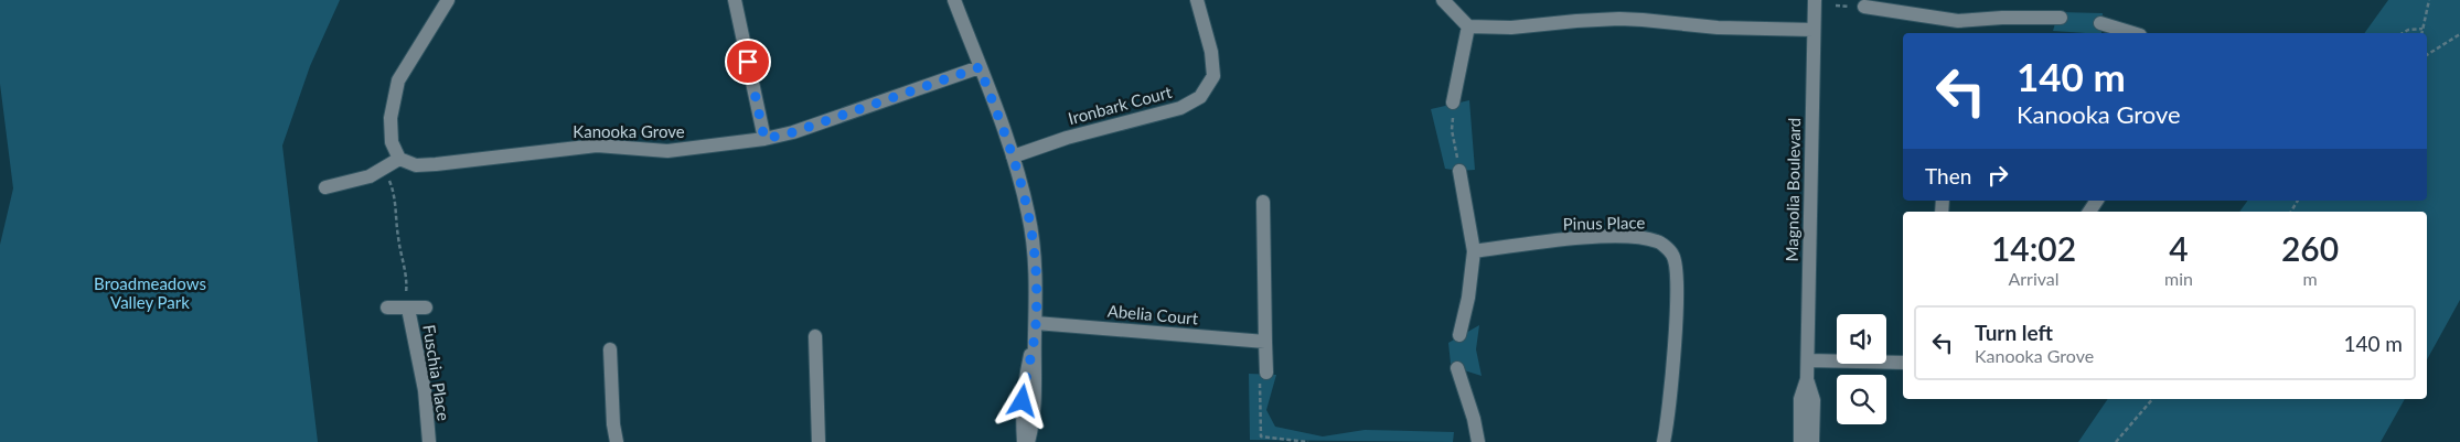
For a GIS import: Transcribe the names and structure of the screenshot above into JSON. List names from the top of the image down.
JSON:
{
  "streets": {
    "street": [
      "Ironbark Court",
      "Kanooka Grove",
      "Magnolia Boulevard",
      "Pinus Place",
      "Abelia Court",
      "Fuschia Place"
    ]
  },
  "parks": ["Broadmeadows Valley Park"],
  "page": {
    "turn": ["140 m", "Kanooka Grove"],
    "then": "Then",
    "eta": [
      "14:02",
      "Arrival",
      "4",
      "min",
      "260",
      "m"
    ],
    "list": [
      {
        "name": "Turn left",
        "note": "Kanooka Grove",
        "value": "140 m"
      }
    ]
  }
}
